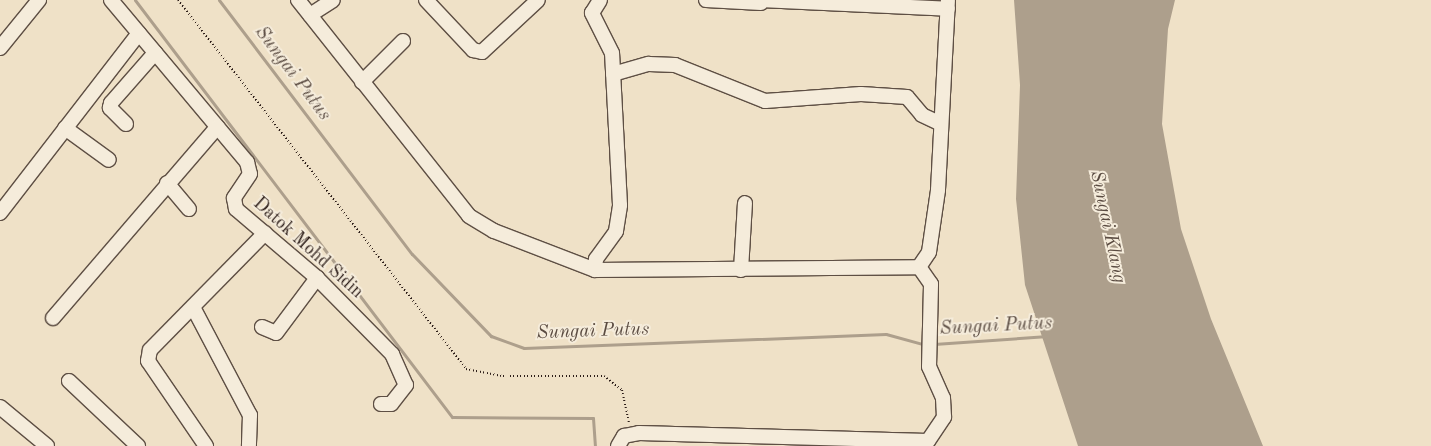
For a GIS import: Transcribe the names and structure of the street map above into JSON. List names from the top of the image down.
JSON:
{
  "streets": {
    "street": ["Datok Mohd Sidin"]
  },
  "water": ["Sungai Putus", "Sungai Klang"]
}
